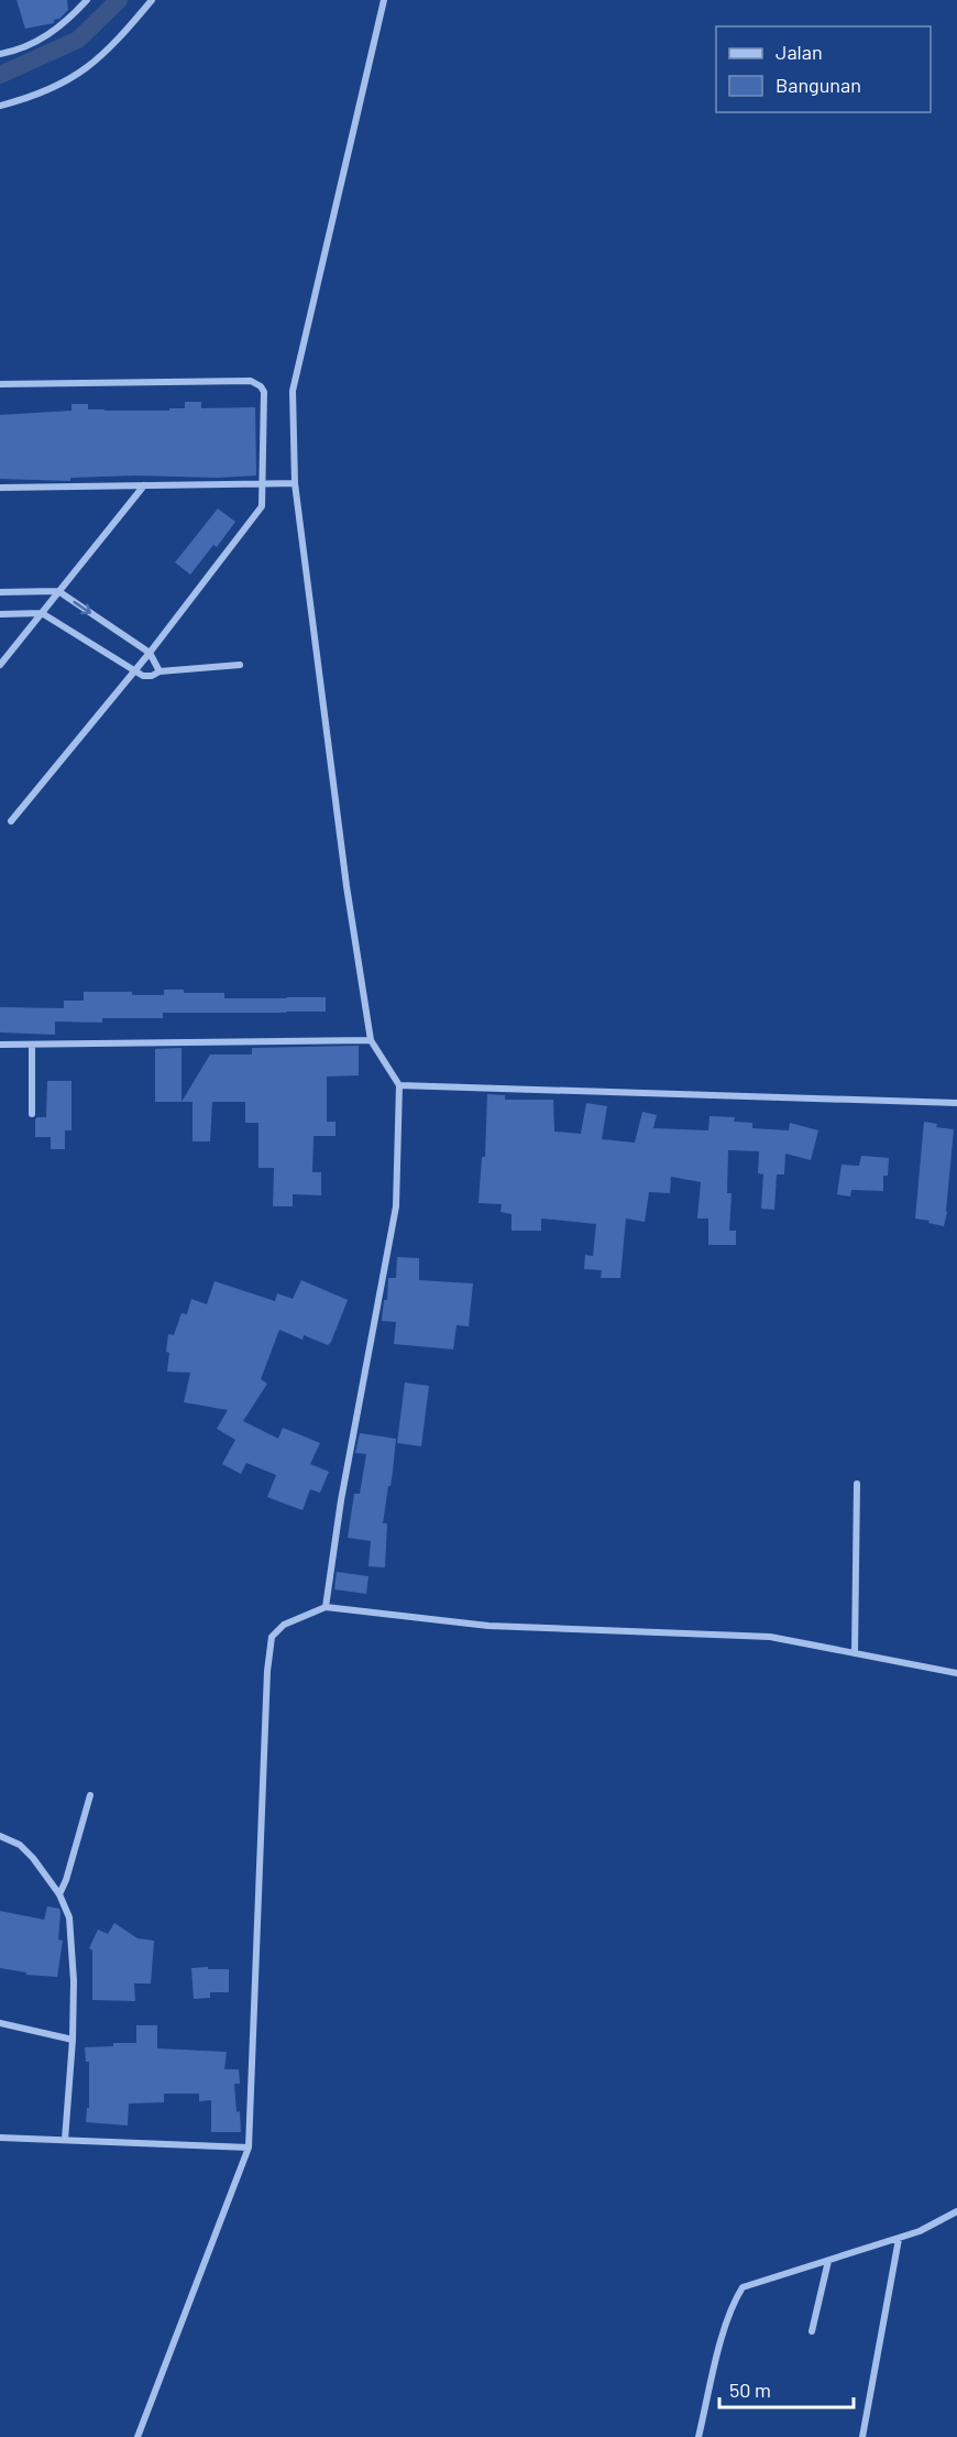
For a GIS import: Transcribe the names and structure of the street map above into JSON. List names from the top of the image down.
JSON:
{
  "legend": ["Jalan", "Bangunan"],
  "scale_bar": "50 m"
}
